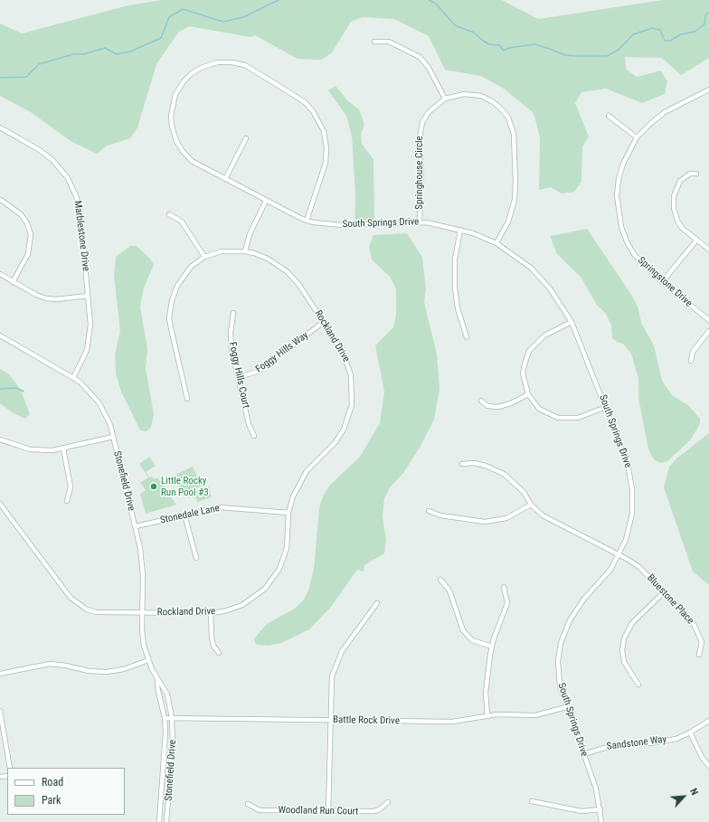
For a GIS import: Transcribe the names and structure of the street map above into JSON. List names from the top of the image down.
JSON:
{
  "streets": {
    "street": [
      "Springhouse Circle",
      "South Springs Drive",
      "Marblestone Drive",
      "Springstone Drive",
      "Rockland Drive",
      "Foggy Hills Way",
      "Foggy Hills Court",
      "Stonefield Drive",
      "Stonedale Lane",
      "Bluestone Place",
      "Battle Rock Drive",
      "Sandstone Way",
      "Woodland Run Court"
    ]
  },
  "crossings": [
    ["Springhouse Circle", "South Springs Drive"],
    ["South Springs Drive", "Bluestone Place"],
    ["South Springs Drive", "Battle Rock Drive"],
    ["South Springs Drive", "Sandstone Way"],
    ["Marblestone Drive", "Stonefield Drive"],
    ["Rockland Drive", "Foggy Hills Way"],
    ["Rockland Drive", "Stonefield Drive"],
    ["Rockland Drive", "Stonedale Lane"],
    ["Foggy Hills Way", "Foggy Hills Court"],
    ["Stonefield Drive", "Stonedale Lane"],
    ["Stonefield Drive", "Battle Rock Drive"]
  ],
  "places": ["Little Rocky Run Pool #3"],
  "legend": ["Road", "Park"],
  "north": "top right"
}
